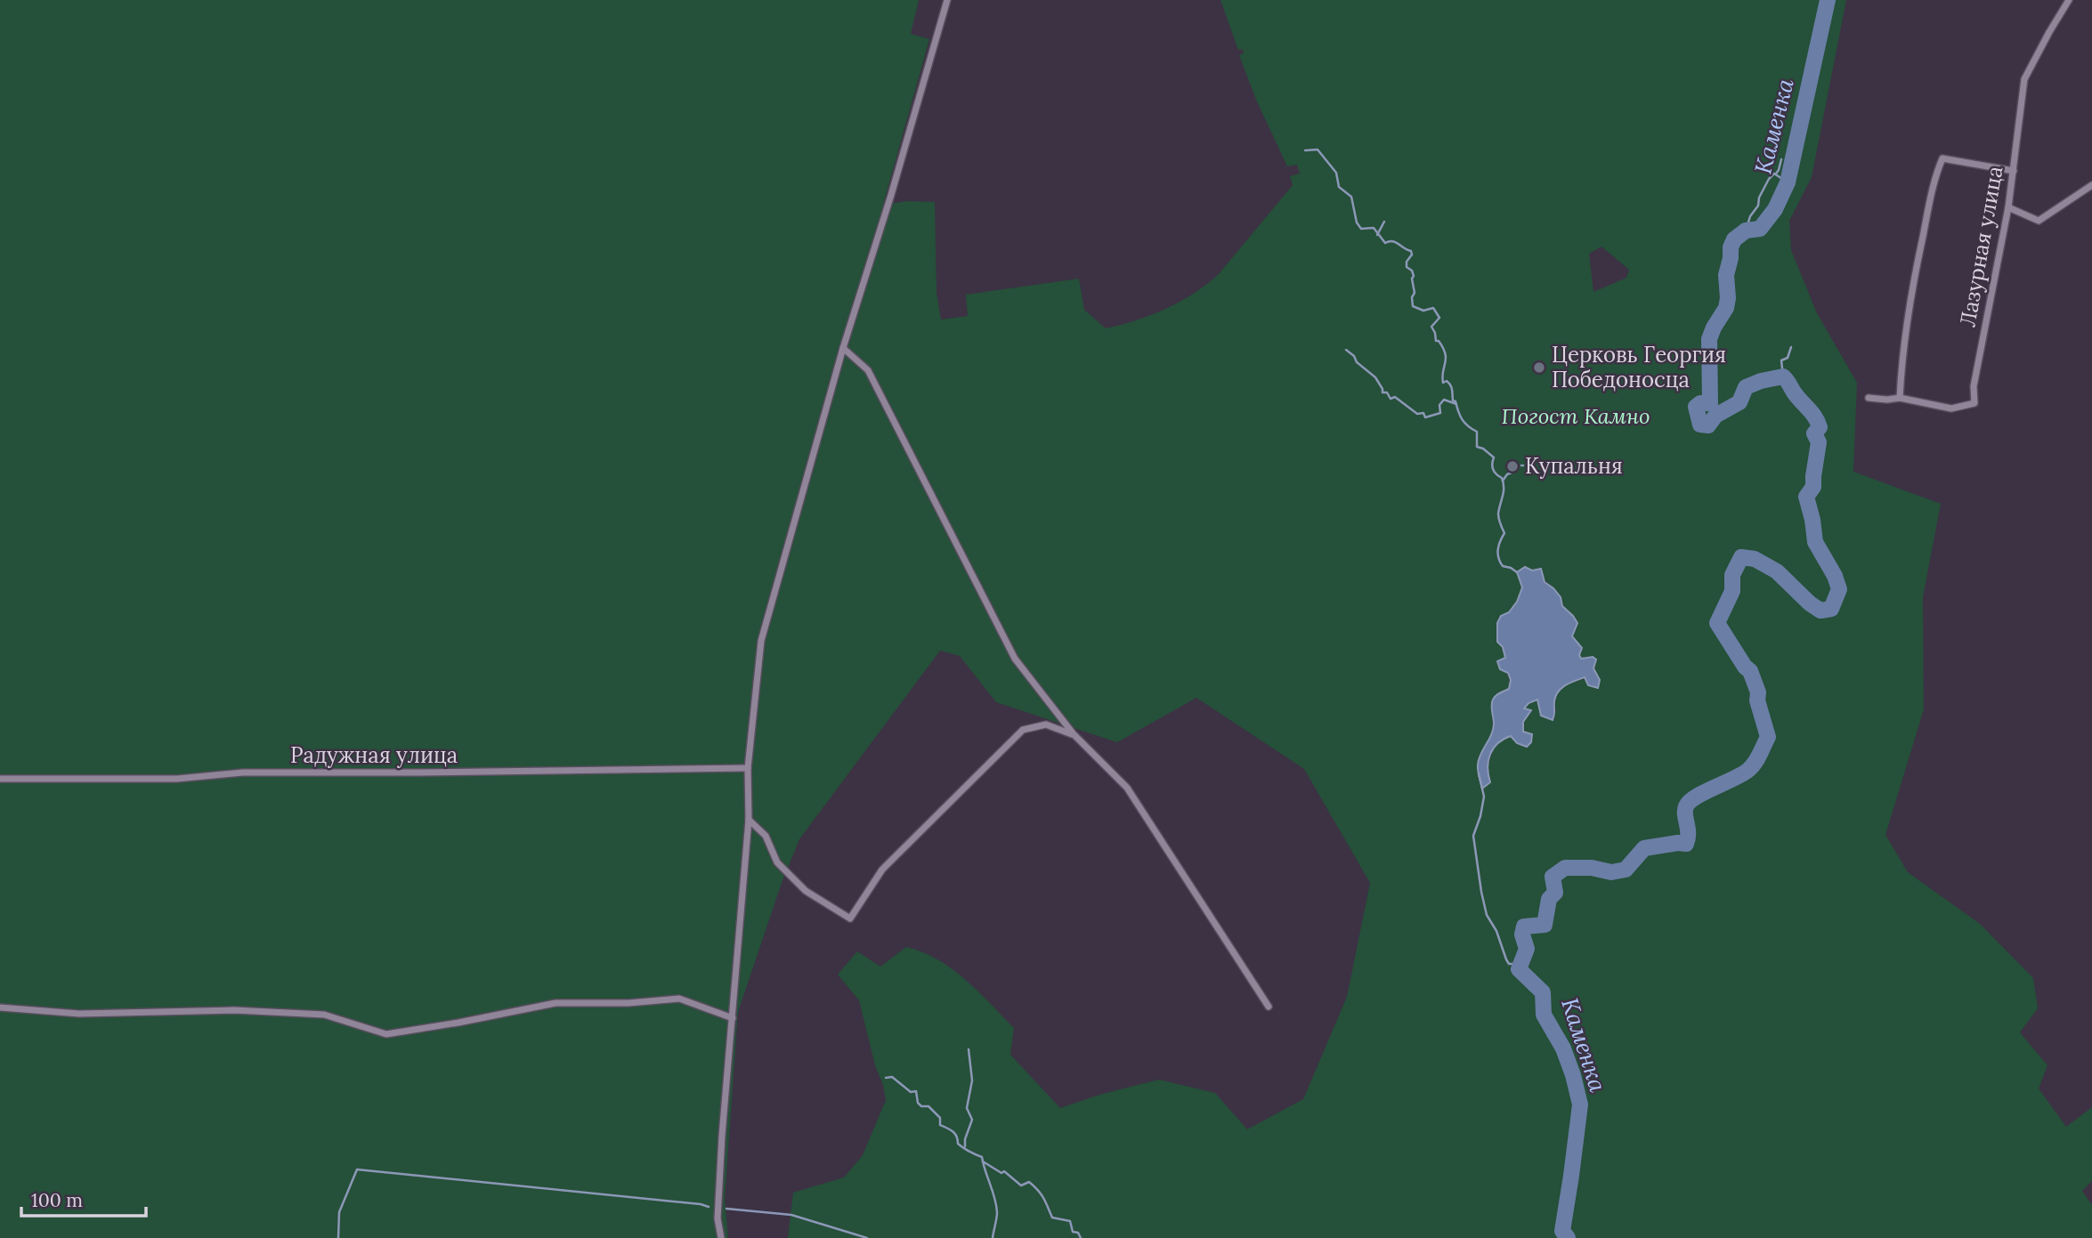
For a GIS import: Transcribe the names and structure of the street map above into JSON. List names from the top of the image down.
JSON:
{
  "streets": {
    "street": ["Лазурная улица", "Радужная улица"]
  },
  "water": ["Каменка"],
  "parks": ["Погост Камно"],
  "places": ["Церковь Георгия Победоносца", "Купальня"],
  "scale_bar": "100 m"
}
